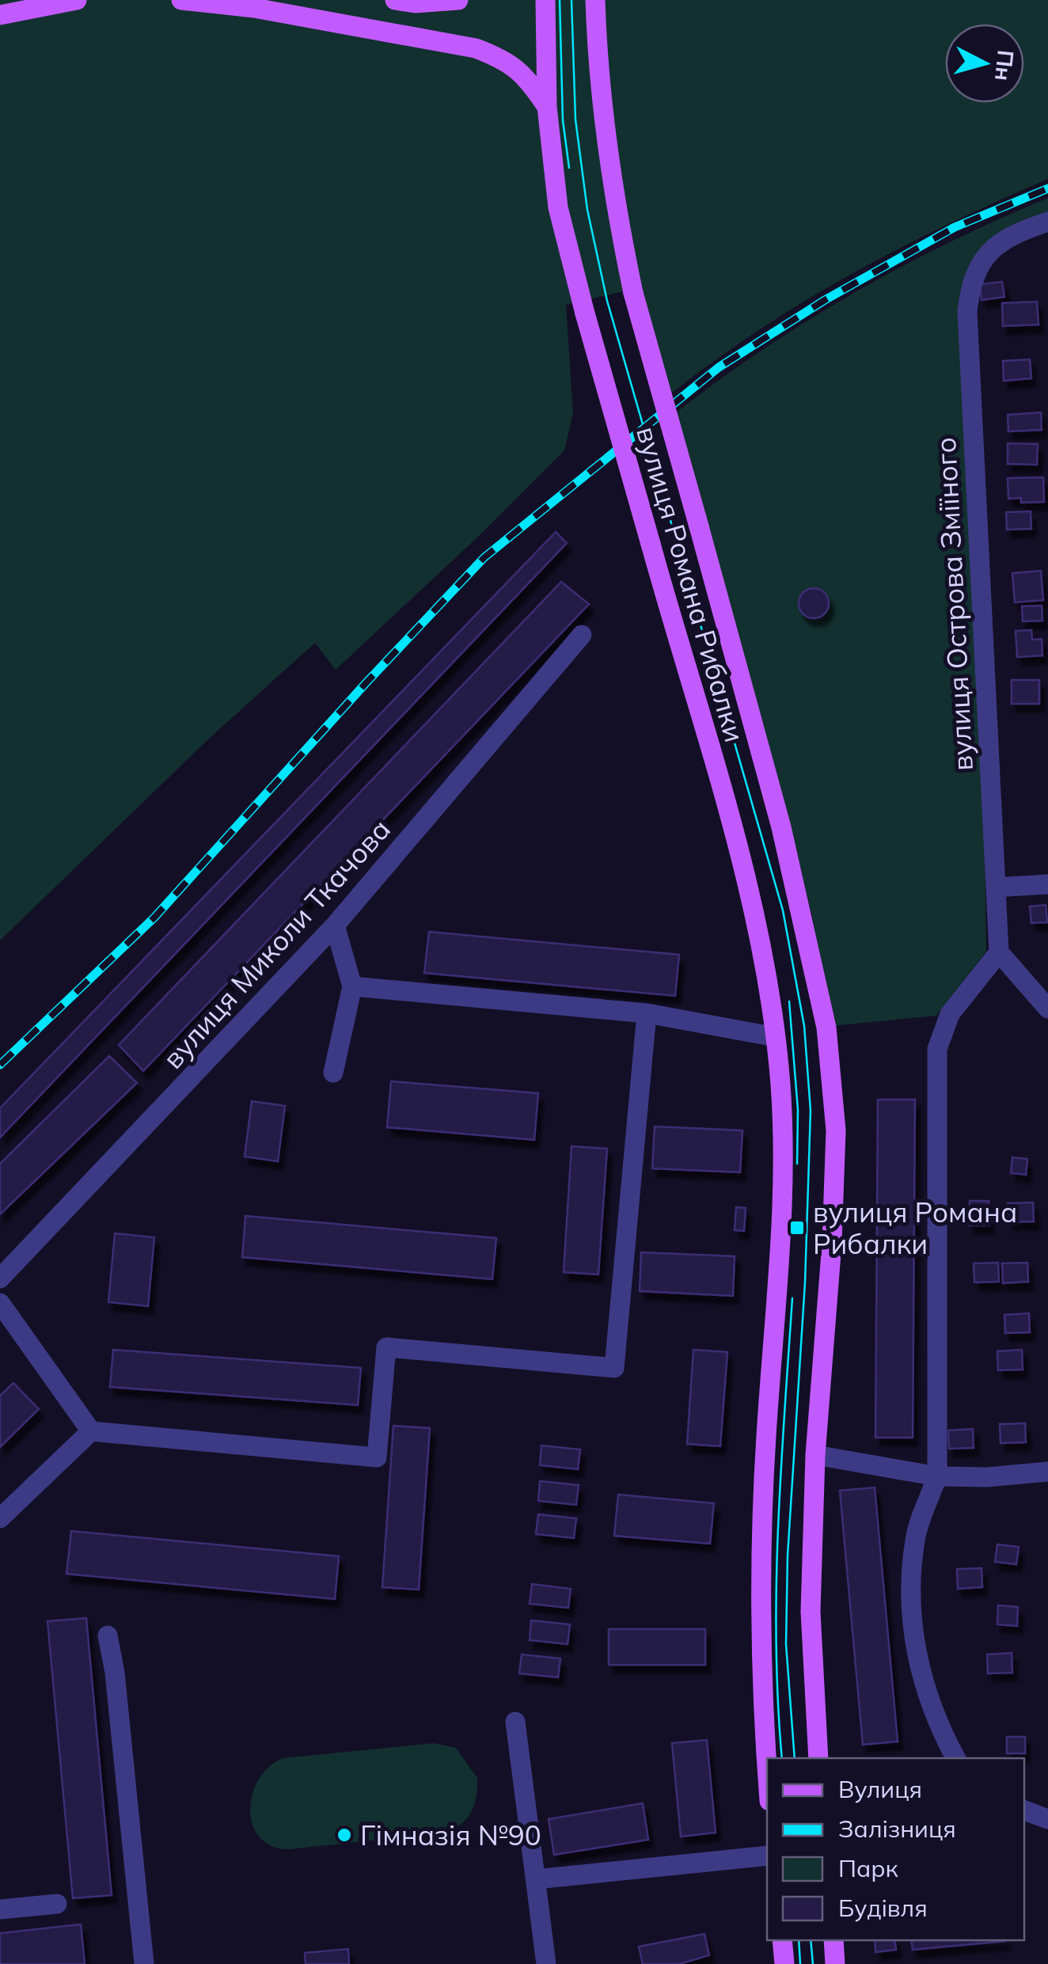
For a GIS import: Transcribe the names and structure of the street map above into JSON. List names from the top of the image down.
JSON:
{
  "streets": {
    "main road": ["вулиця Романа Рибалки"],
    "street": ["вулиця Острова Зміїного", "вулиця Миколи Ткачова"]
  },
  "places": {
    "transit": ["вулиця Романа Рибалки"],
    "other": ["Гімназія №90"]
  },
  "legend": [
    "Вулиця",
    "Залізниця",
    "Парк",
    "Будівля"
  ],
  "north": "right"
}
